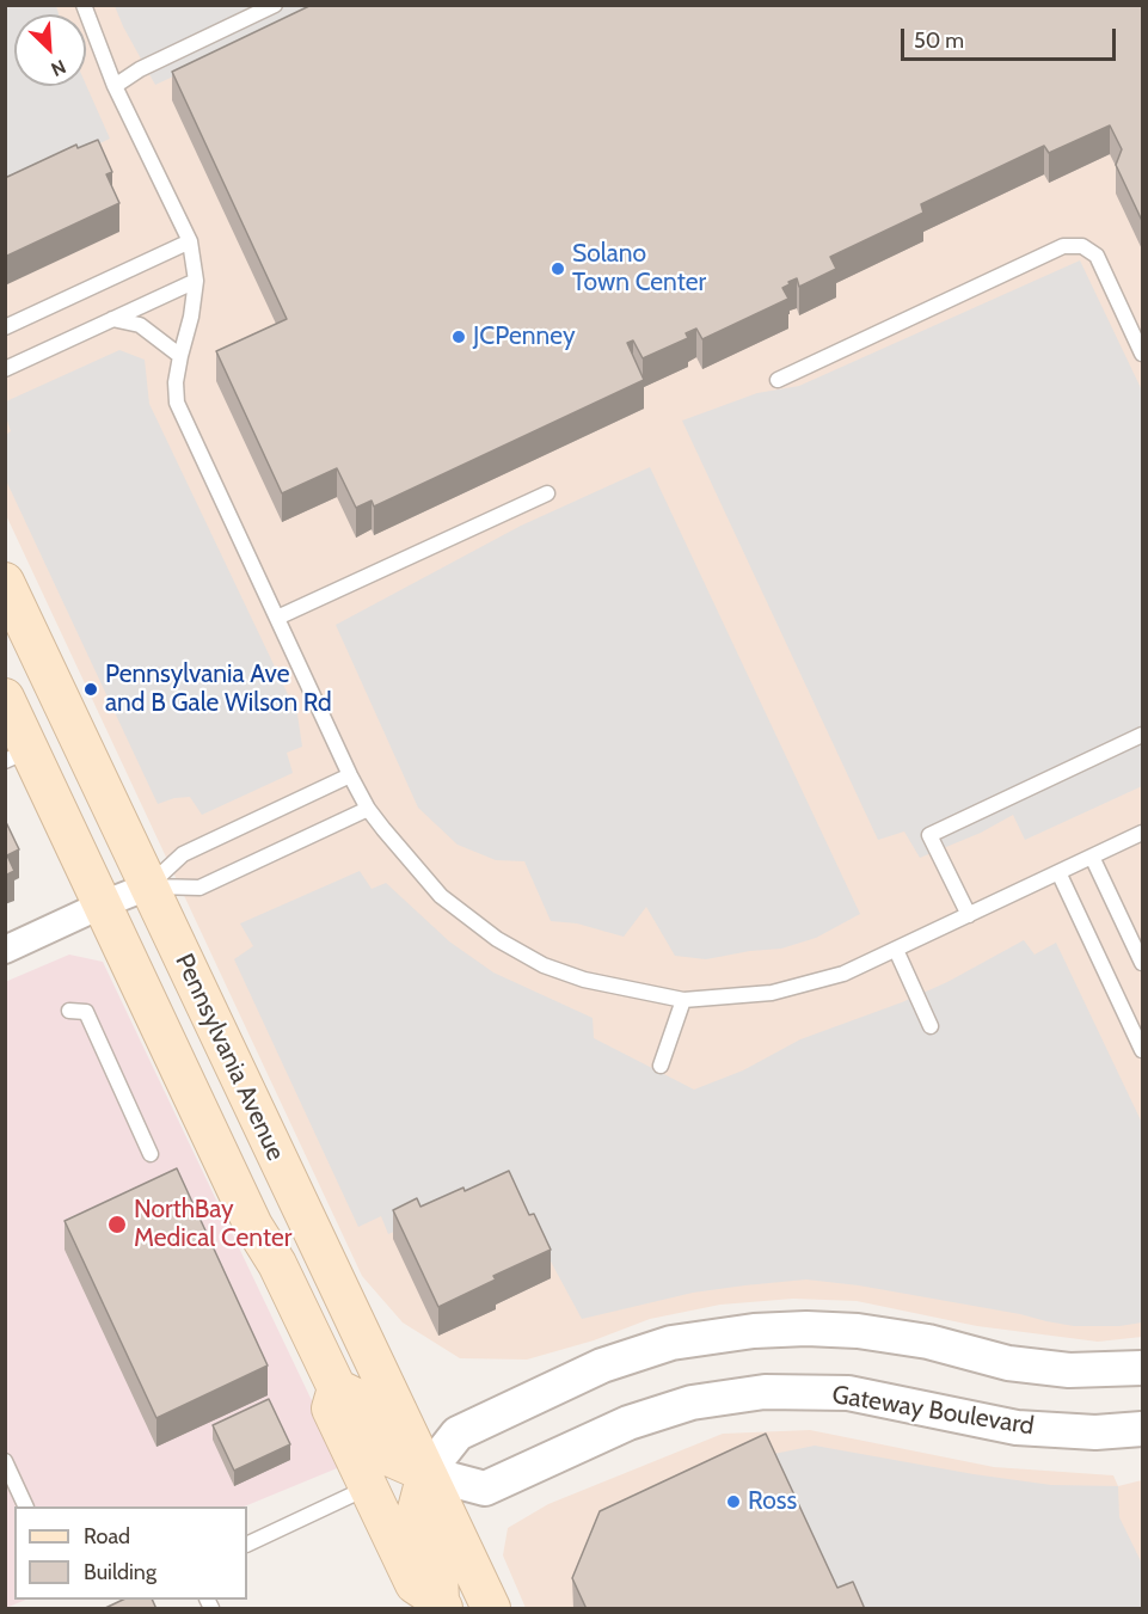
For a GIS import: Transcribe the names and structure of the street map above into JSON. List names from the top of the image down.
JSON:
{
  "streets": {
    "main road": ["Pennsylvania Avenue"],
    "street": ["Gateway Boulevard"]
  },
  "crossings": [
    ["Pennsylvania Avenue", "Gateway Boulevard"]
  ],
  "places": [
    "Solano Town Center",
    "JCPenney",
    "Pennsylvania Ave and B Gale Wilson Rd",
    "NorthBay Medical Center",
    "Ross"
  ],
  "legend": ["Road", "Building"],
  "scale_bar": "50 m",
  "north": "bottom right"
}
